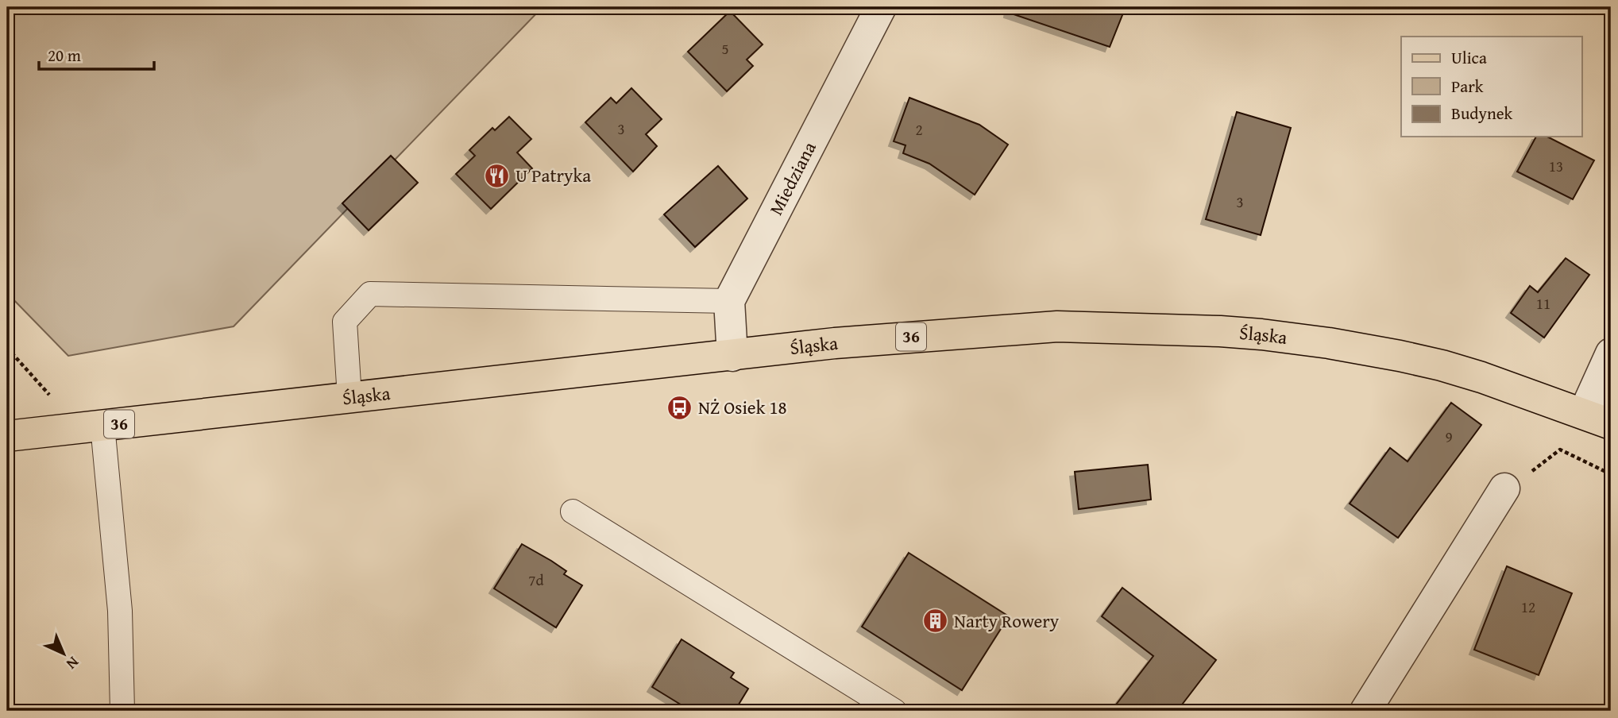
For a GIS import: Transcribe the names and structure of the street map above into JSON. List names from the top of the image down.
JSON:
{
  "streets": {
    "main road": ["Śląska", "36"],
    "street": ["Miedziana"]
  },
  "places": {
    "restaurant": ["U Patryka"],
    "bus stop": ["NŻ Osiek 18"],
    "building": ["Narty Rowery"]
  },
  "house_numbers": [
    "5",
    "3",
    "2",
    "13",
    "3",
    "11",
    "9",
    "7d",
    "12"
  ],
  "legend": ["Ulica", "Park", "Budynek"],
  "scale_bar": "20 m",
  "north": "bottom right"
}
